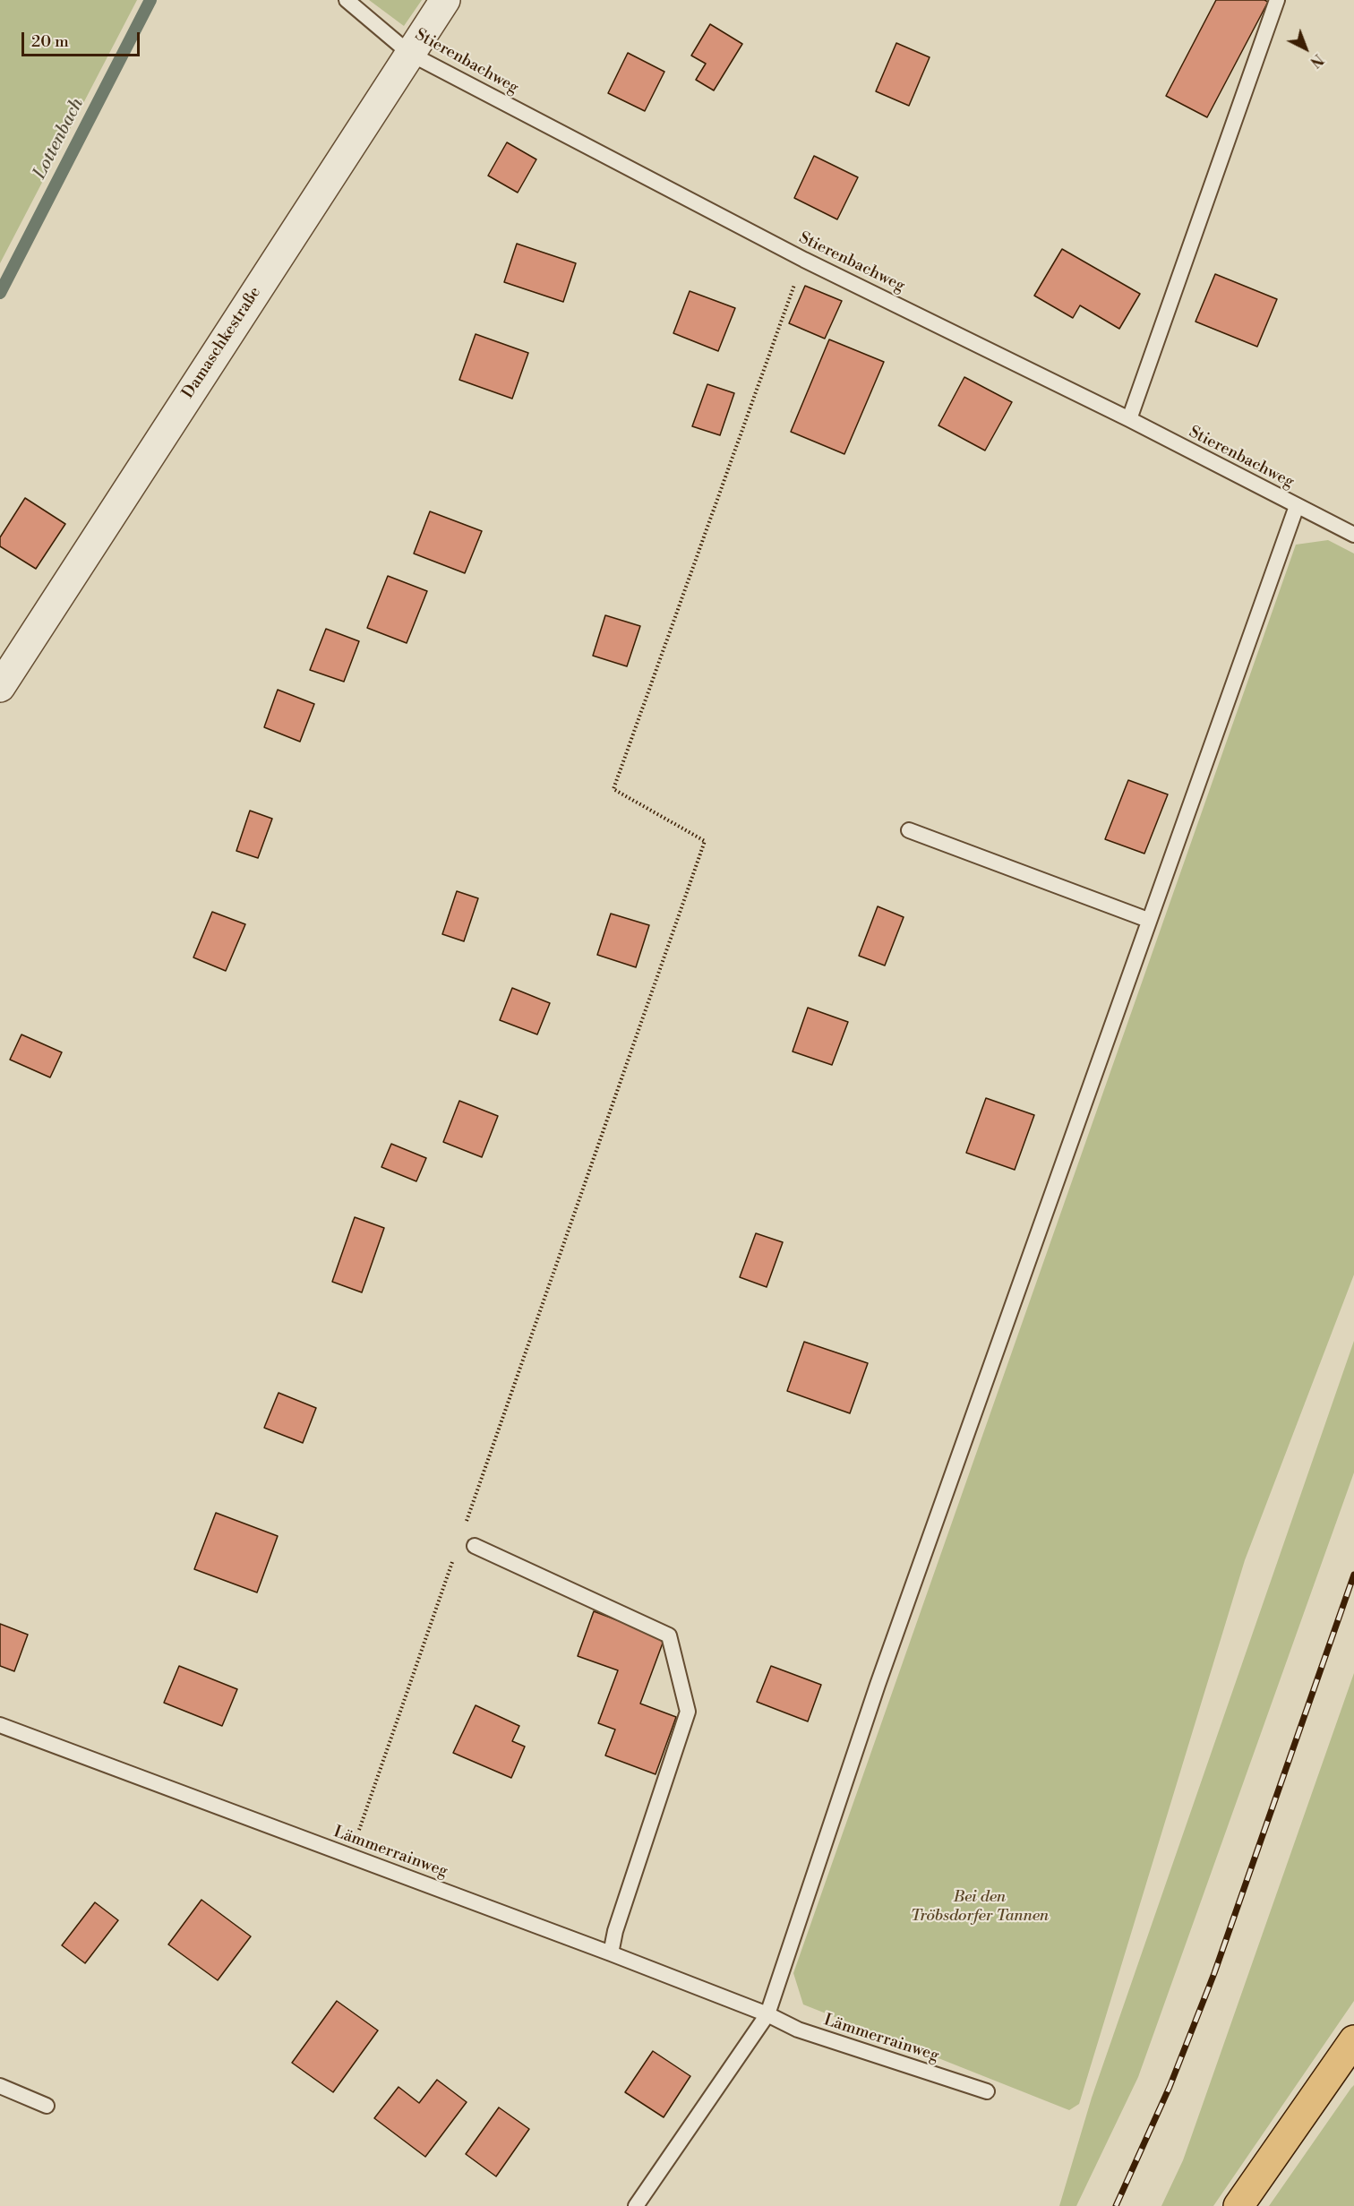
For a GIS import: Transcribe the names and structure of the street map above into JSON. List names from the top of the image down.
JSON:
{
  "streets": {
    "street": ["Damaschkestraße"],
    "lane": ["Stierenbachweg", "Lämmerrainweg"]
  },
  "crossings": [
    ["Stierenbachweg", "Damaschkestraße"]
  ],
  "water": ["Lottenbach"],
  "parks": ["Bei den Tröbsdorfer Tannen"],
  "scale_bar": "20 m",
  "north": "bottom right"
}
